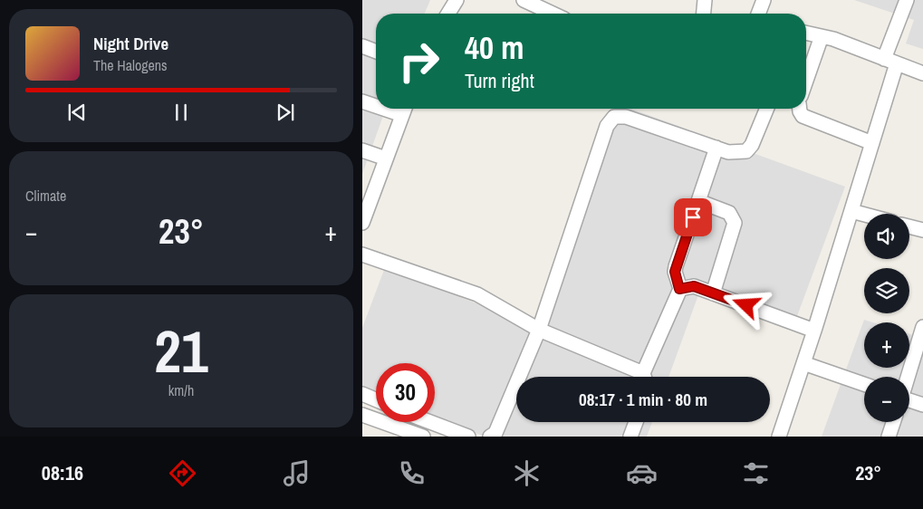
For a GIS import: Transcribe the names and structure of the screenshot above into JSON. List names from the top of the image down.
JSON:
{
  "page": {
    "turn": ["40 m", "Turn right"],
    "song": ["Night Drive", "The Halogens"],
    "tile": [
      "Climate",
      ["21", "km/h"]
    ],
    "heat": ["−", "23°", "+"],
    "map_buttons": ["+", "−"],
    "limit": "30",
    "trip": "08:17 · 1 min · 80 m",
    "tabs": ["08:16", "23°"]
  }
}
